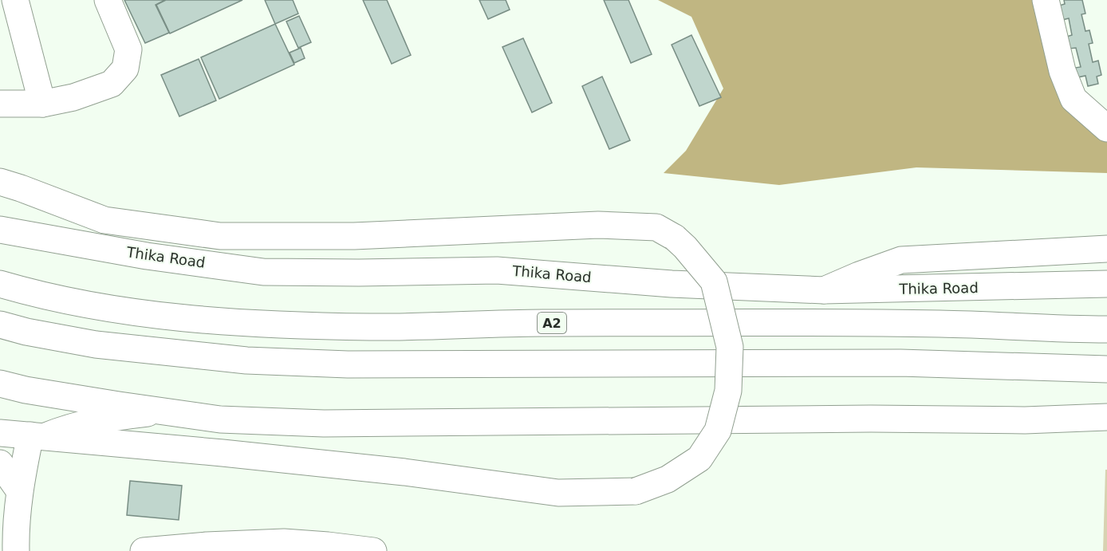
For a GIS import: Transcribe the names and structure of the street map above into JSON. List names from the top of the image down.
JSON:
{
  "streets": {
    "main road": ["Thika Road", "A2"]
  }
}
